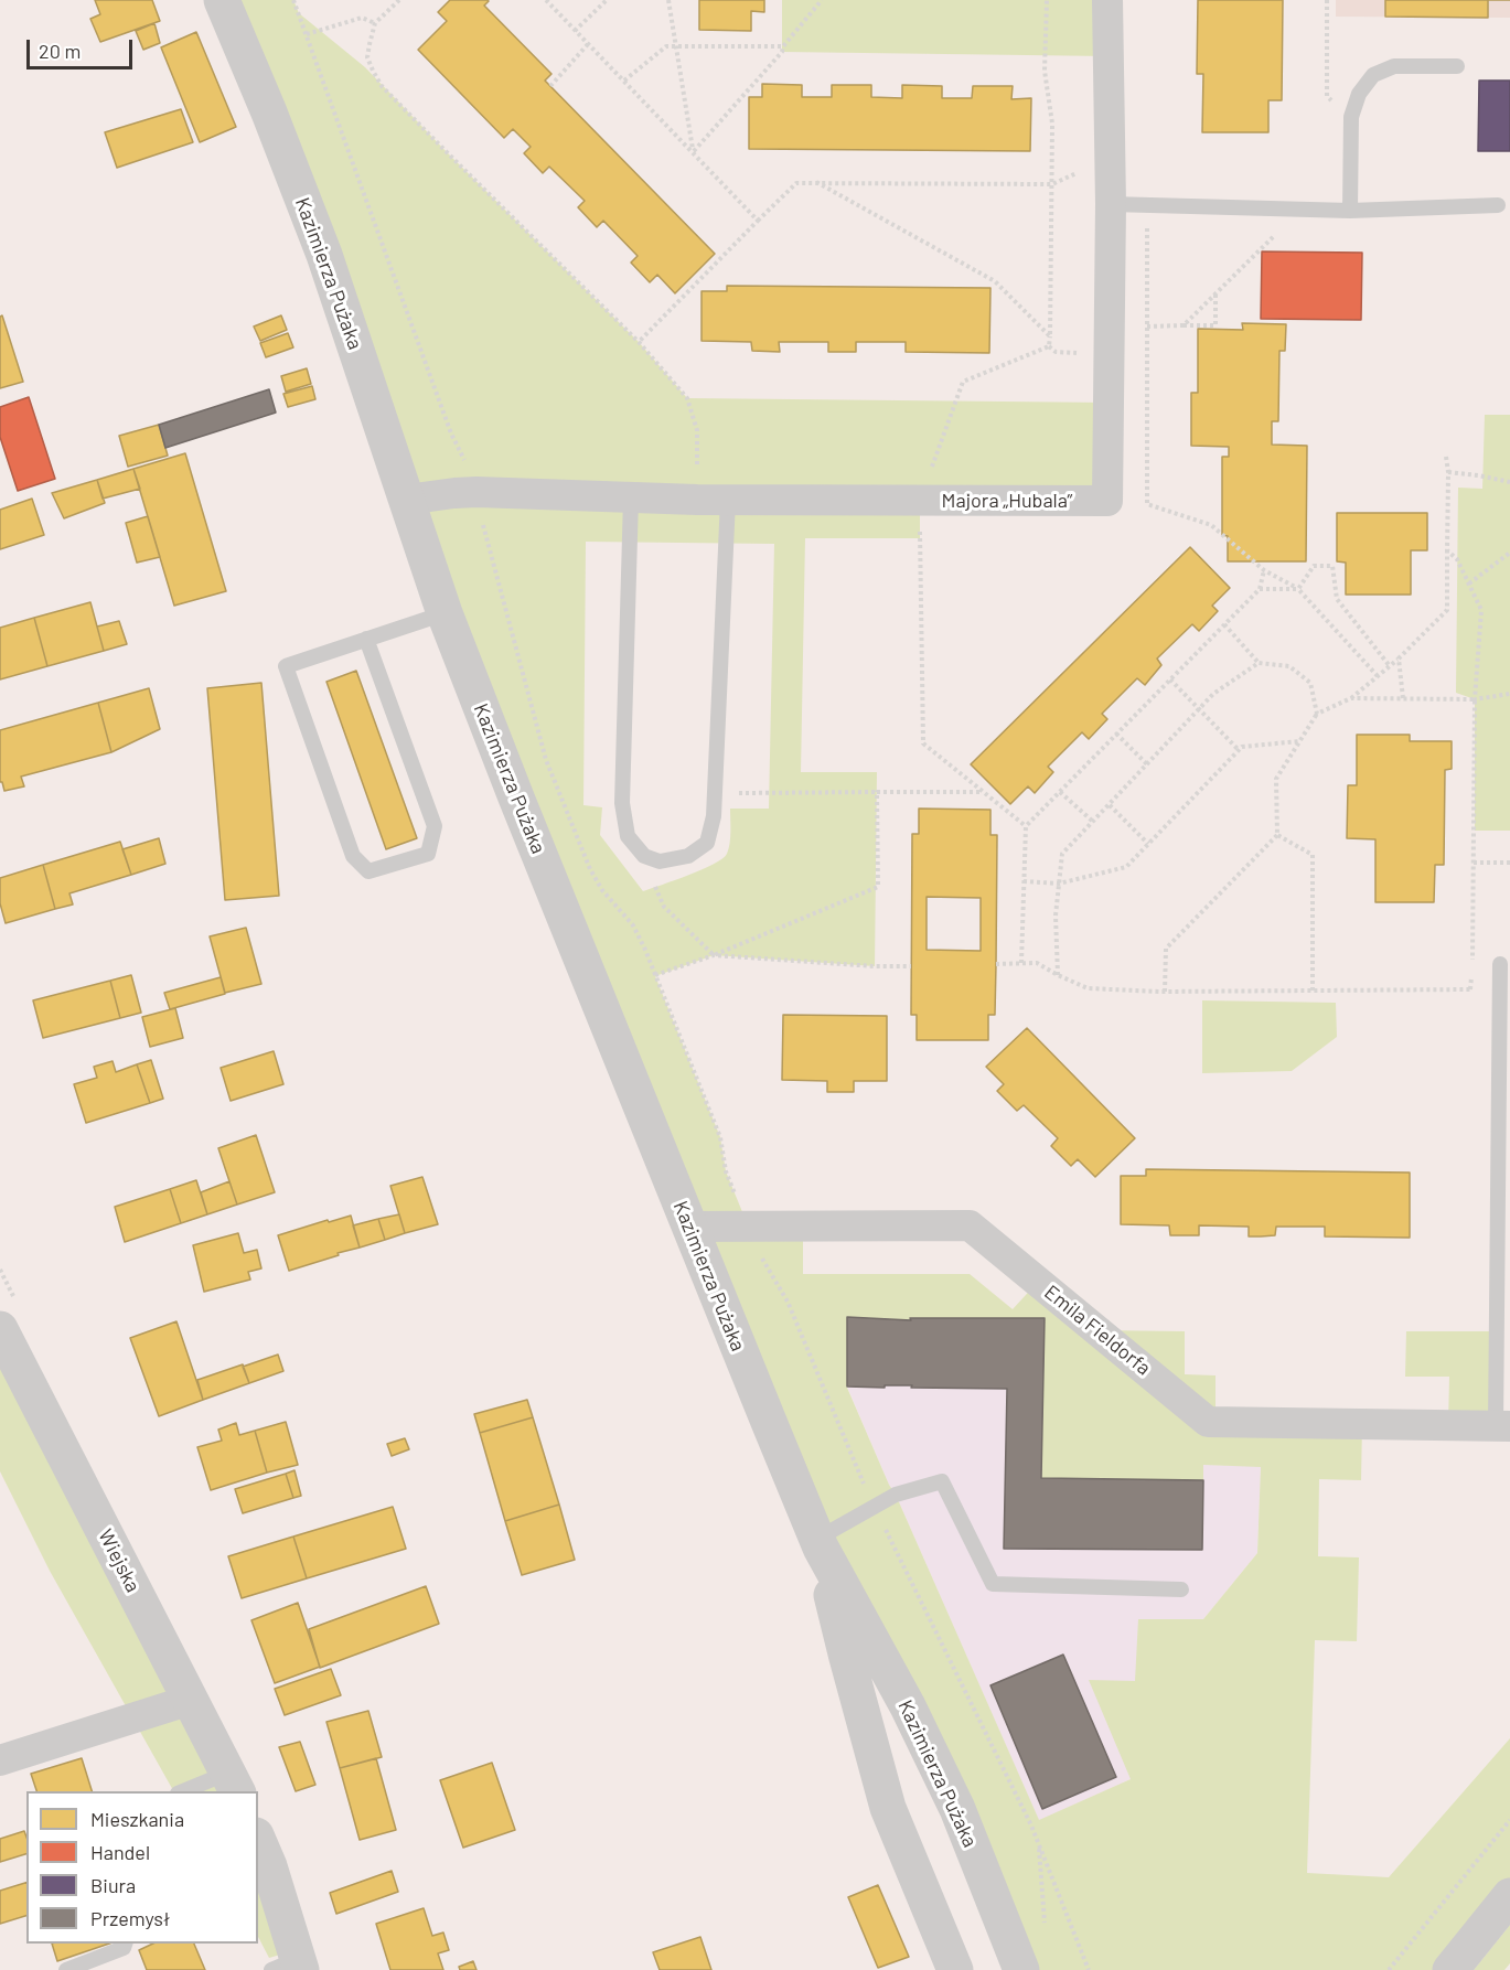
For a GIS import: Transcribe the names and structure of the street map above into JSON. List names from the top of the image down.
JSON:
{
  "streets": {
    "street": [
      "Kazimierza Pużaka",
      "Majora „Hubala”",
      "Emila Fieldorfa",
      "Wiejska"
    ]
  },
  "crossings": [
    ["Kazimierza Pużaka", "Majora „Hubala”"],
    ["Kazimierza Pużaka", "Emila Fieldorfa"]
  ],
  "legend": [
    "Mieszkania",
    "Handel",
    "Biura",
    "Przemysł"
  ],
  "scale_bar": "20 m"
}
